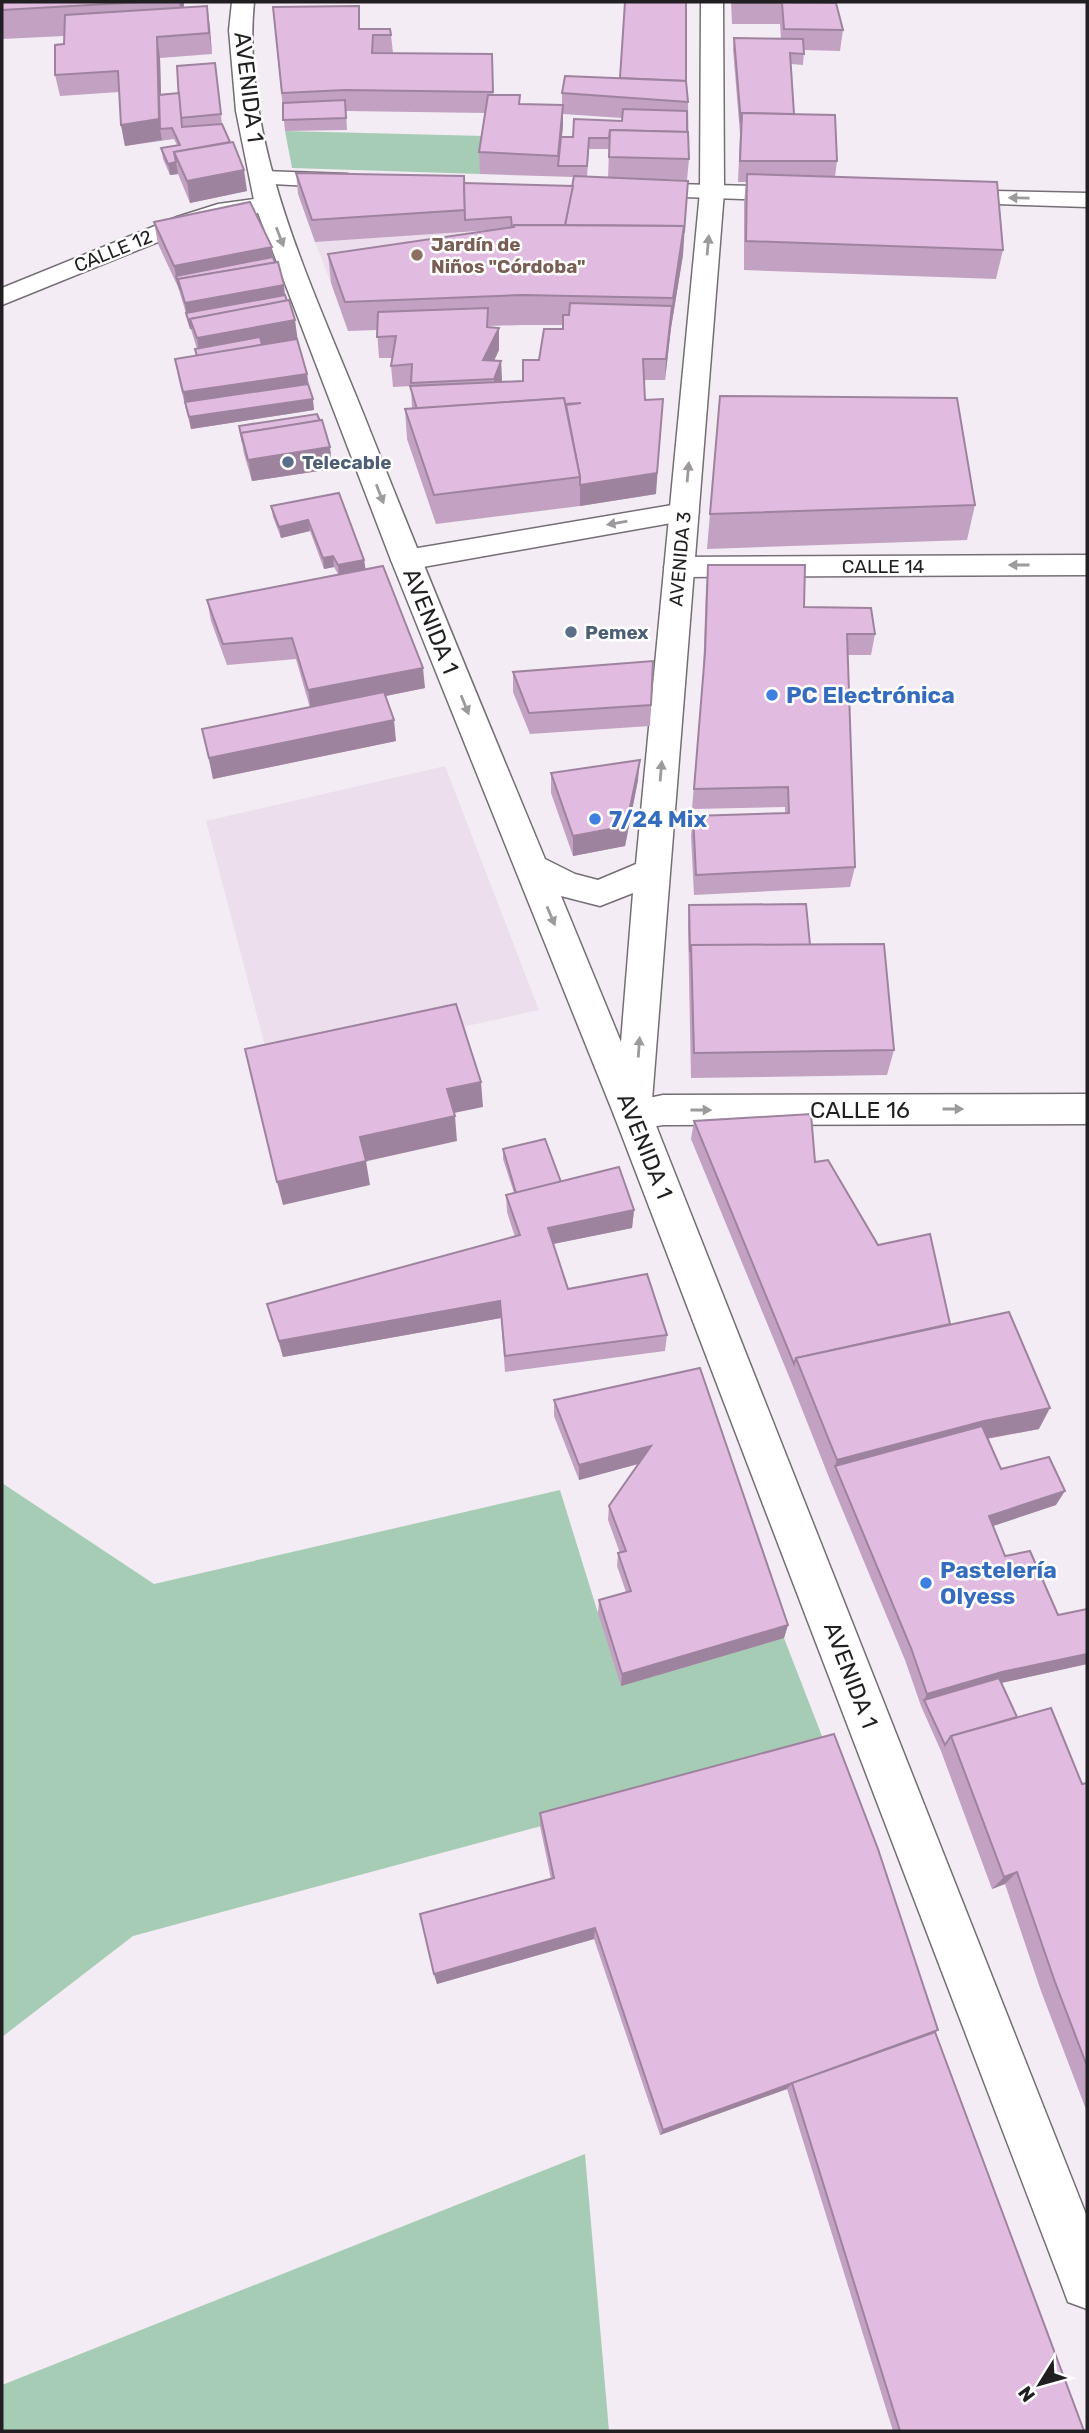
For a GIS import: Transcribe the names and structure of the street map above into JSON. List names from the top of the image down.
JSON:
{
  "streets": {
    "main road": [
      "AVENIDA 1",
      "CALLE 12",
      "AVENIDA 3",
      "CALLE 14",
      "CALLE 16"
    ]
  },
  "crossings": [
    ["AVENIDA 1", "CALLE 12"],
    ["AVENIDA 1", "AVENIDA 3"],
    ["AVENIDA 1", "CALLE 16"],
    ["AVENIDA 3", "CALLE 14"],
    ["AVENIDA 3", "CALLE 16"]
  ],
  "one_way": [
    "AVENIDA 1",
    "AVENIDA 3",
    "CALLE 14",
    "CALLE 16"
  ],
  "places": [
    "Jardín de Niños \"Córdoba\"",
    "Telecable",
    "Pemex",
    "PC Electrónica",
    "7/24 Mix",
    "Pastelería Olyess"
  ],
  "north": "bottom left"
}
